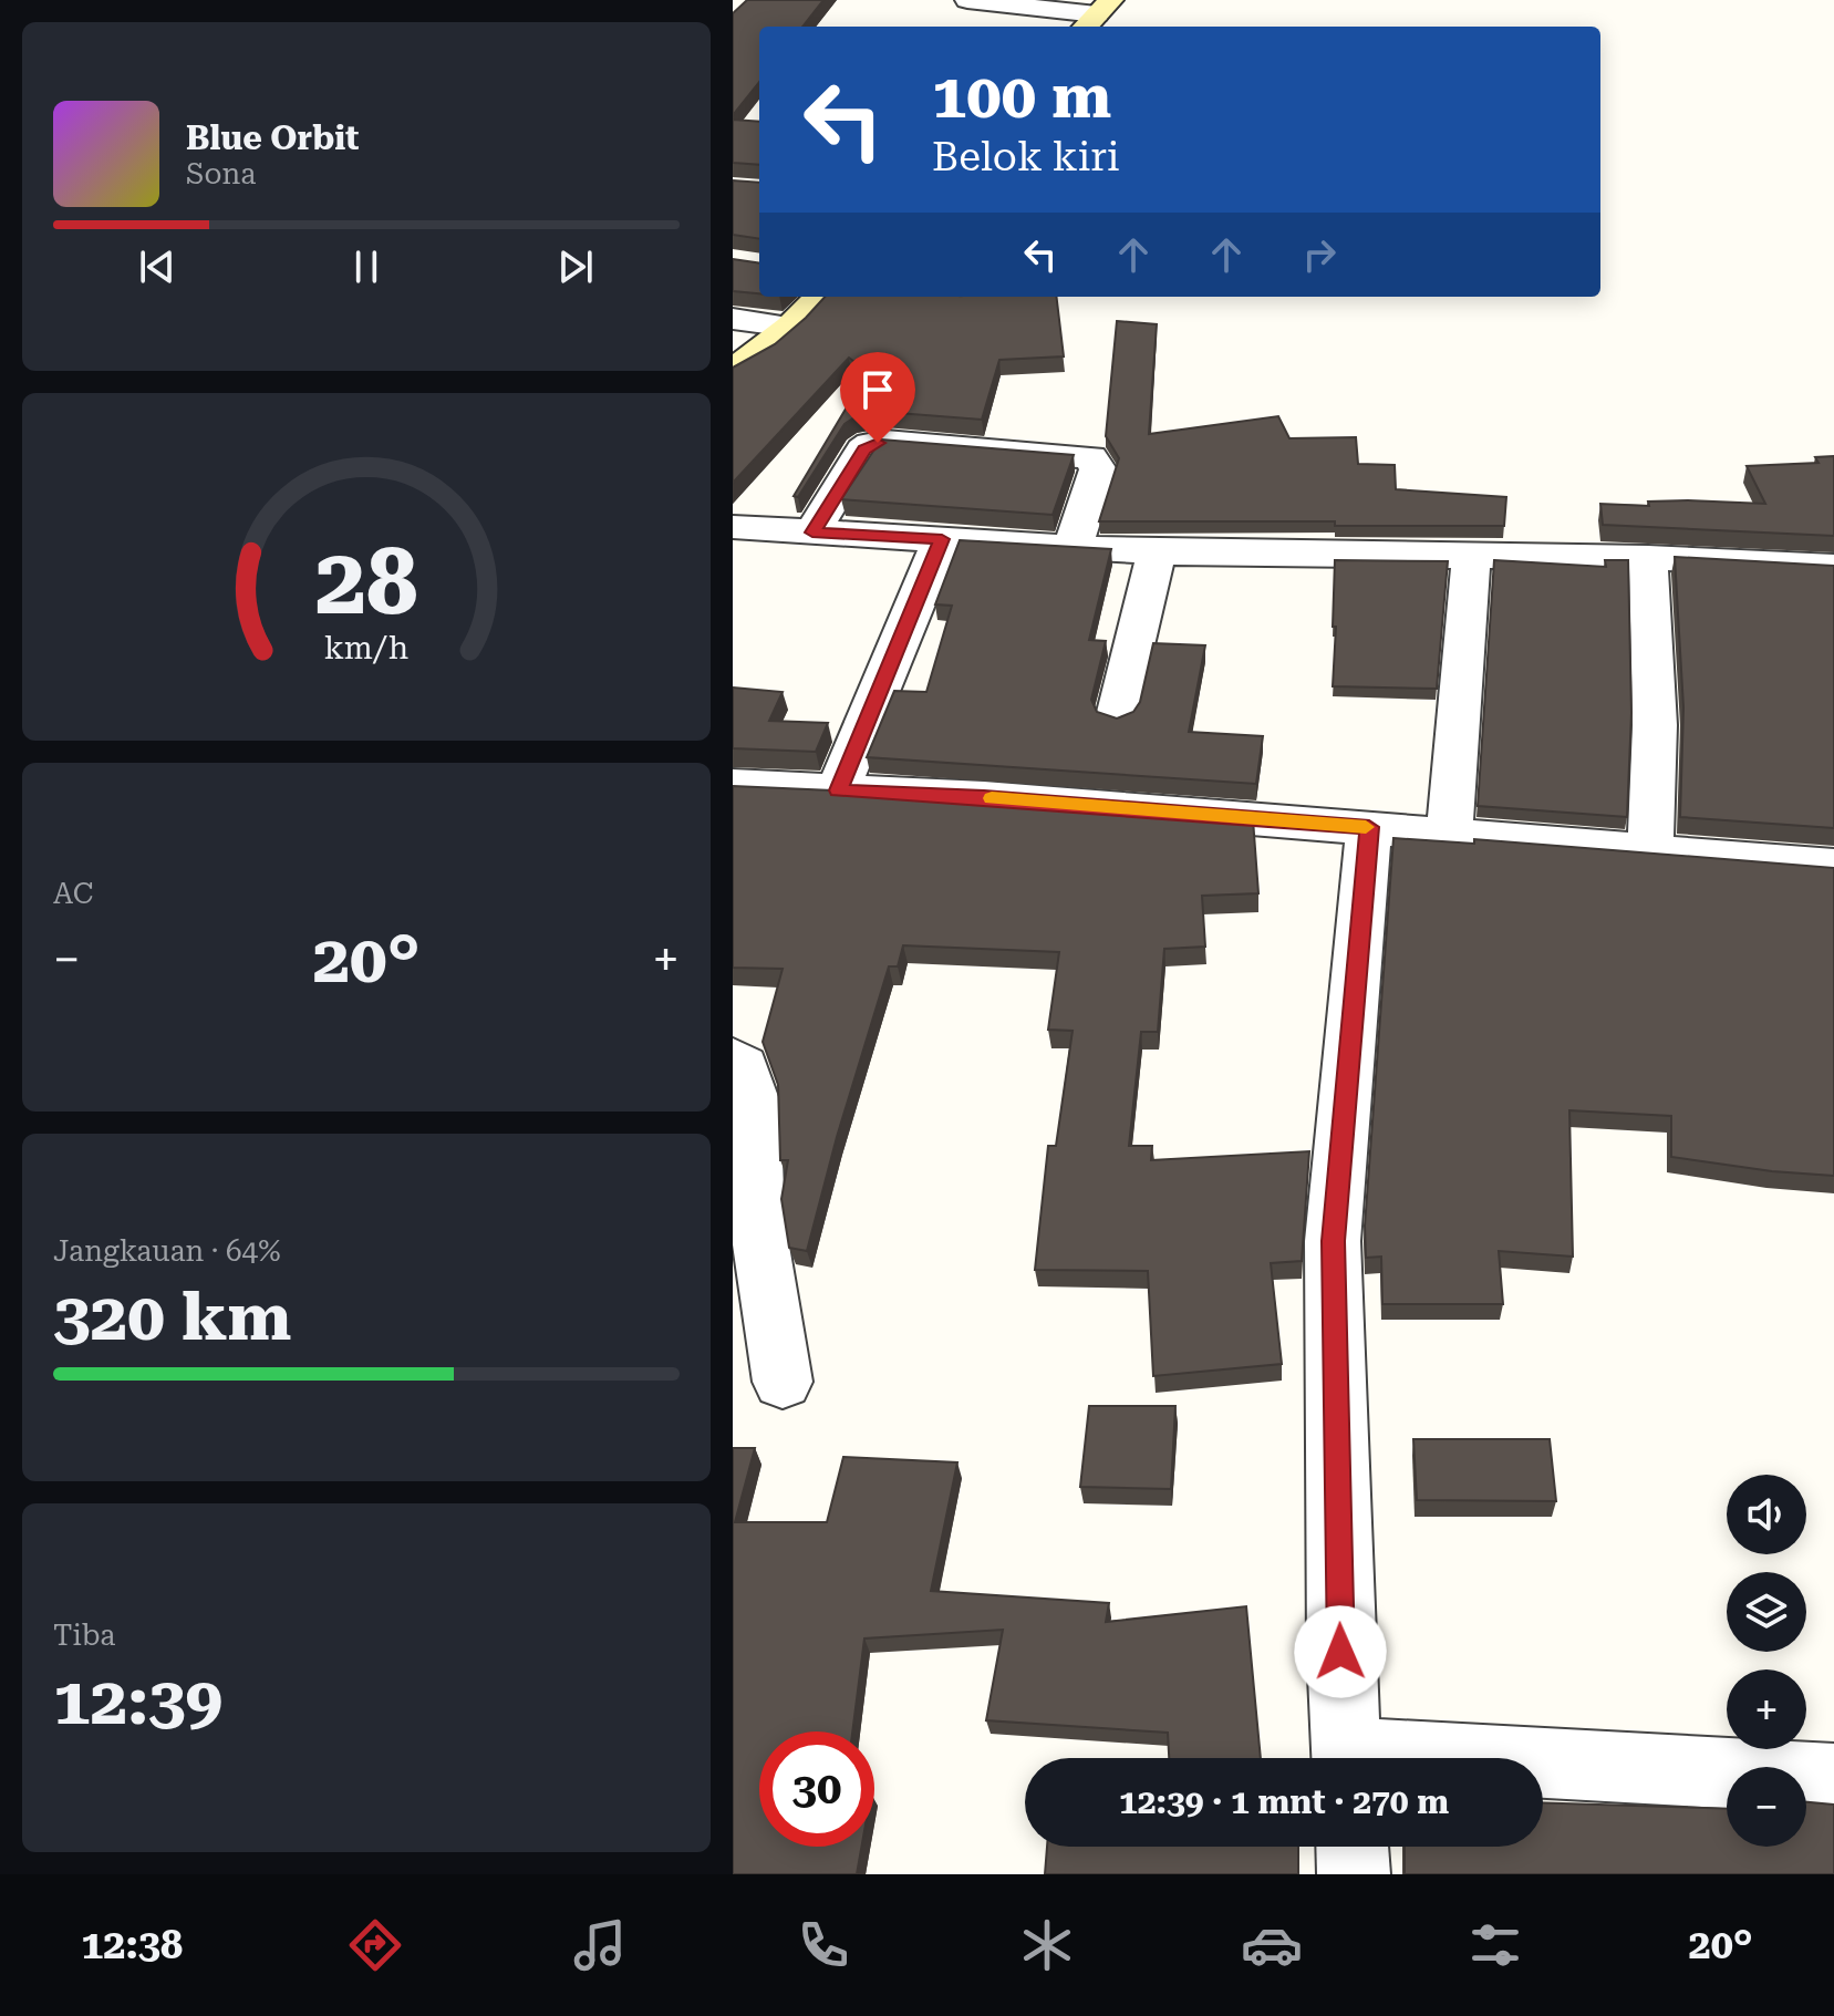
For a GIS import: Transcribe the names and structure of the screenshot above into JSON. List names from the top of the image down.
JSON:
{
  "page": {
    "turn": ["100 m", "Belok kiri"],
    "song": ["Blue Orbit", "Sona"],
    "tile": [
      "AC",
      ["Jangkauan · 64%", "320 km"],
      ["Tiba", "12:39"]
    ],
    "heat": ["−", "20°", "+"],
    "map_buttons": ["+", "−"],
    "limit": "30",
    "trip": "12:39 · 1 mnt · 270 m",
    "tabs": ["12:38", "20°"],
    "gauge": ["28", "km/h"]
  }
}
